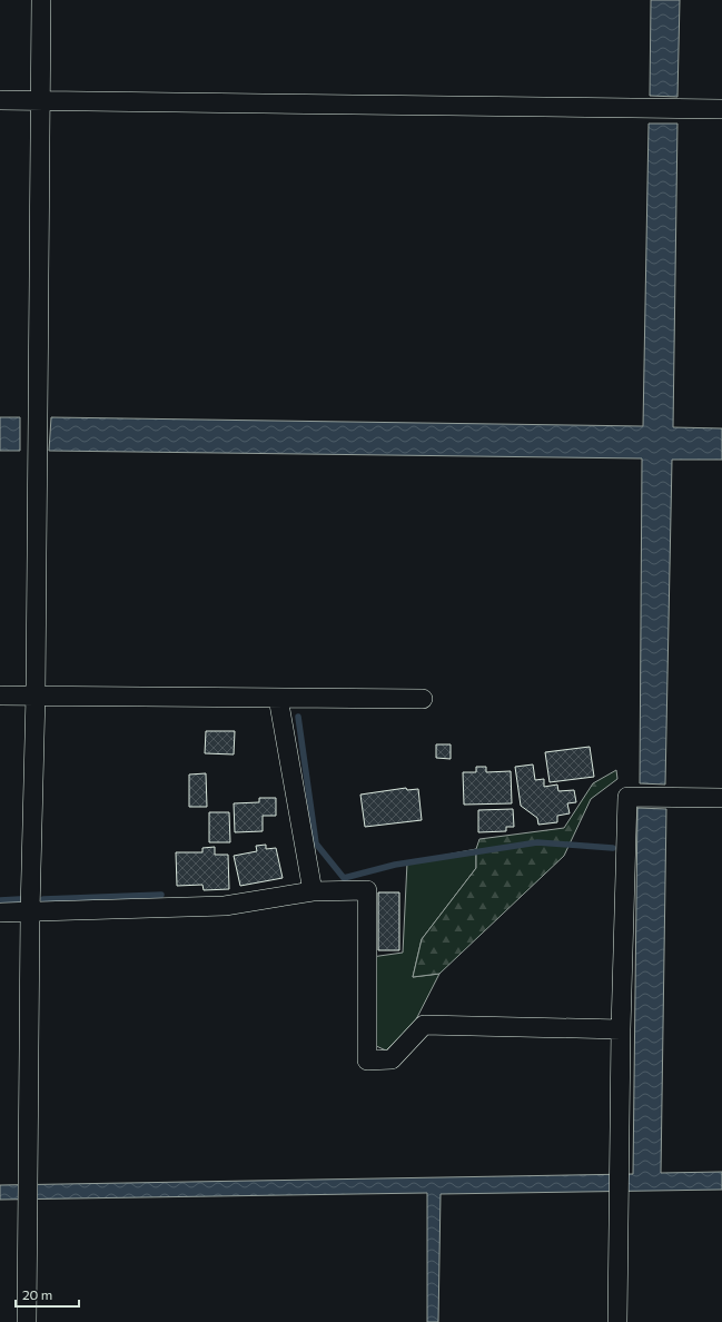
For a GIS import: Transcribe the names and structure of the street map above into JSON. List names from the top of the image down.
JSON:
{
  "scale_bar": "20 m"
}
